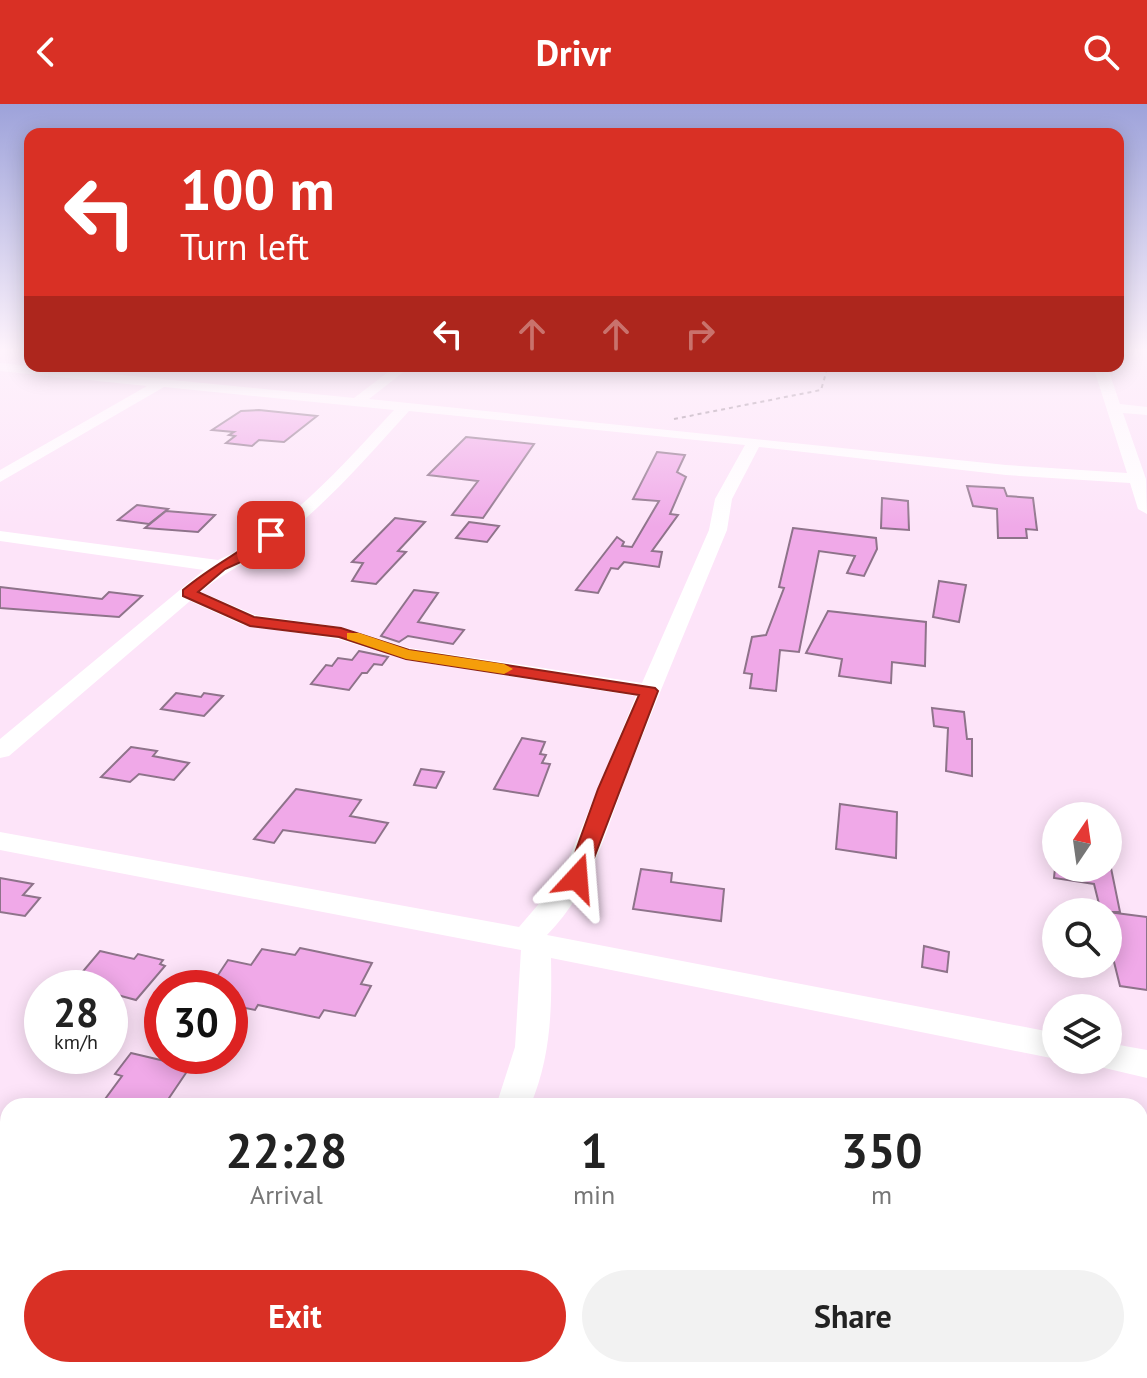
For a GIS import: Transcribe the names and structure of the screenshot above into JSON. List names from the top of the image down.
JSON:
{
  "north": "top",
  "page": {
    "header": "Drivr",
    "turn": ["100 m", "Turn left"],
    "speed": "28 km/h",
    "limit": "30",
    "eta": [
      "22:28",
      "Arrival",
      "1",
      "min",
      "350",
      "m"
    ],
    "buttons": ["Exit", "Share"]
  }
}
